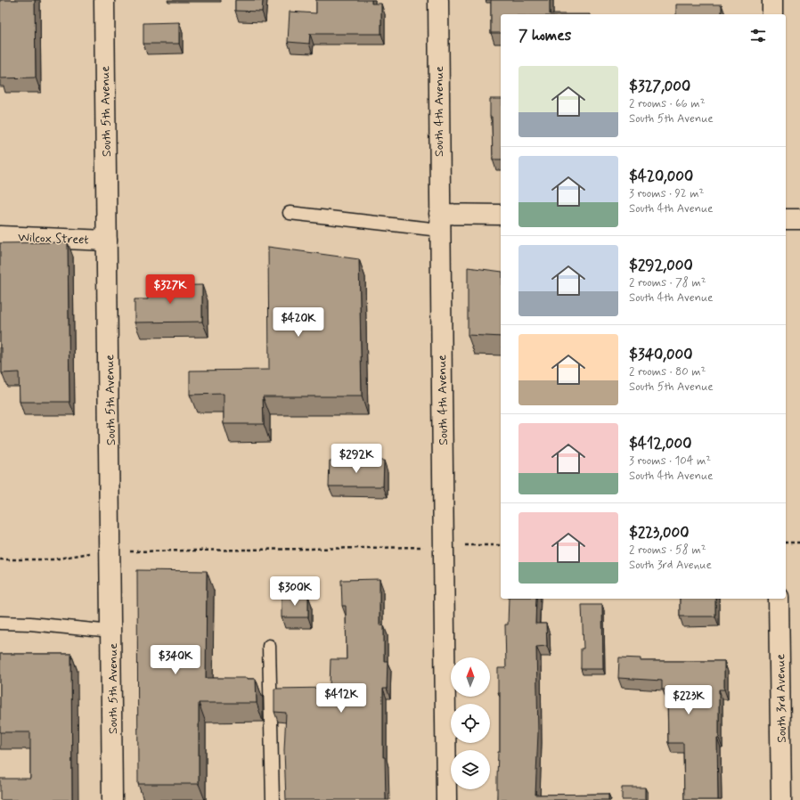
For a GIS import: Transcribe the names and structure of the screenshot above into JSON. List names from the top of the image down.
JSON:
{
  "streets": {
    "street": [
      "South 5th Avenue",
      "South 4th Avenue",
      "Wilcox Street",
      "South 3rd Avenue"
    ]
  },
  "crossings": [
    ["South 5th Avenue", "Wilcox Street"]
  ],
  "north": "top",
  "page": {
    "heading": "7 homes",
    "list": [
      {
        "name": "$327,000",
        "note": "2 rooms · 66 m² · South 5th Avenue"
      },
      {
        "name": "$420,000",
        "note": "3 rooms · 92 m² · South 4th Avenue"
      },
      {
        "name": "$292,000",
        "note": "2 rooms · 78 m² · South 4th Avenue"
      },
      {
        "name": "$340,000",
        "note": "2 rooms · 80 m² · South 5th Avenue"
      },
      {
        "name": "$412,000",
        "note": "3 rooms · 104 m² · South 4th Avenue"
      },
      {
        "name": "$223,000",
        "note": "2 rooms · 58 m² · South 3rd Avenue"
      }
    ],
    "price": [
      "$327K",
      "$420K",
      "$292K",
      "$300K",
      "$340K",
      "$412K",
      "$223K"
    ]
  }
}
